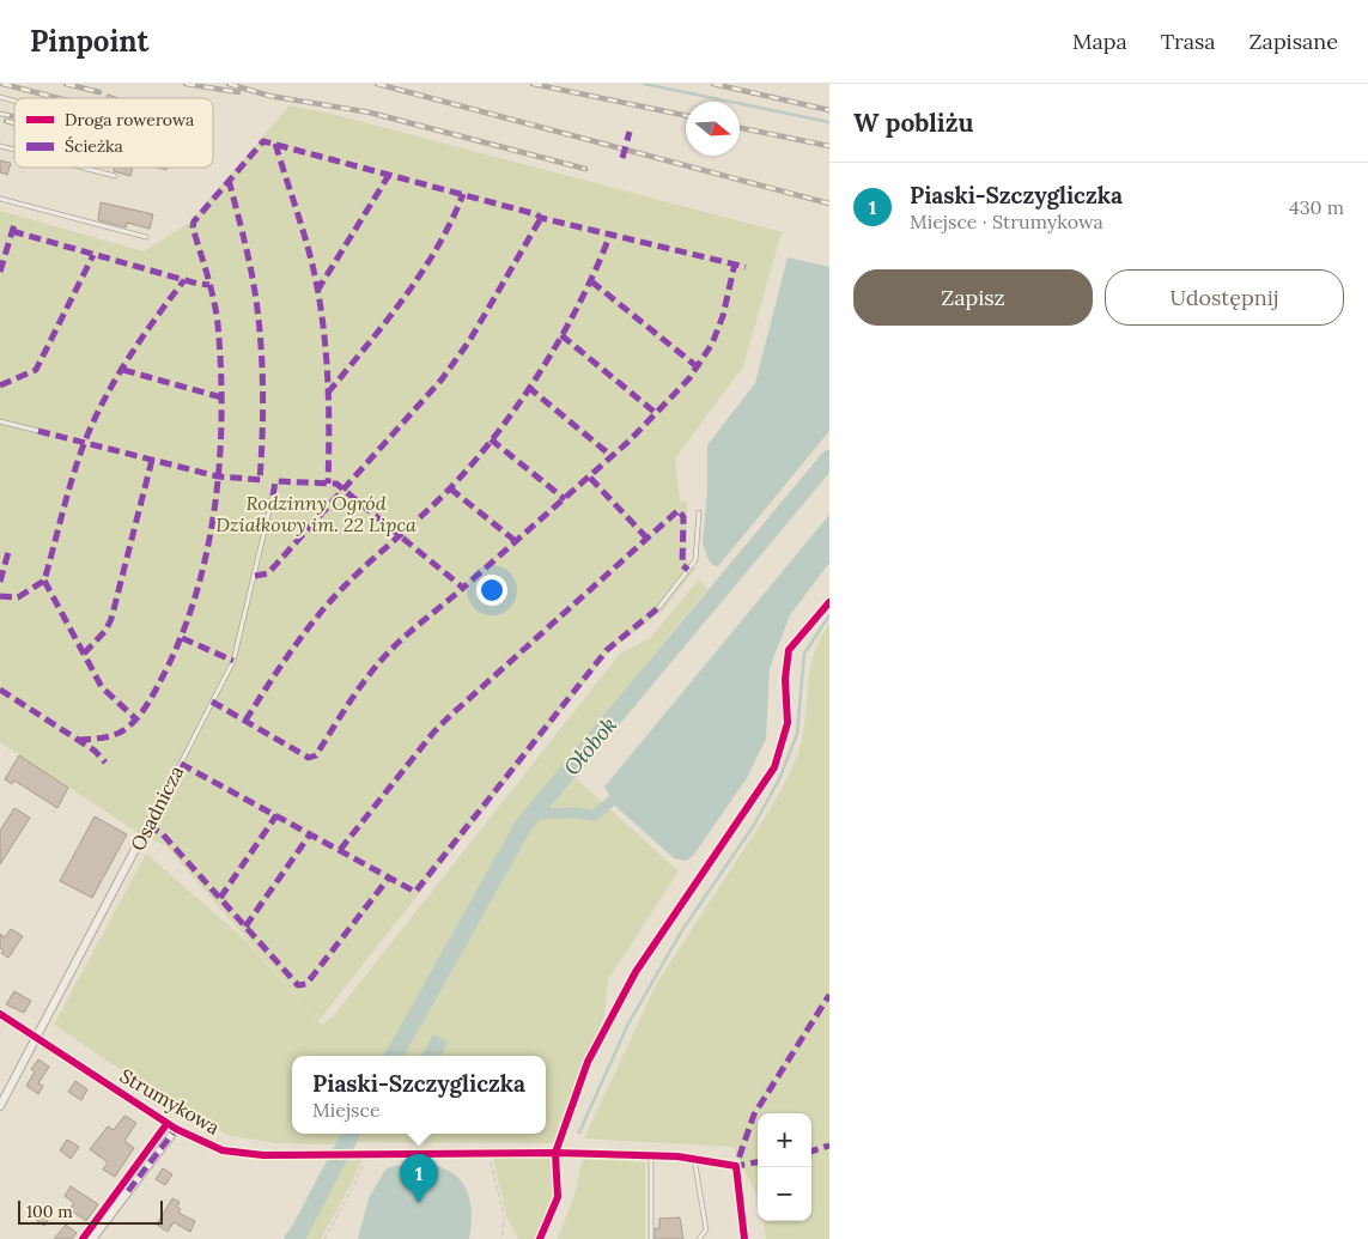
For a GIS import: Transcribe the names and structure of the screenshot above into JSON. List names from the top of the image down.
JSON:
{
  "streets": {
    "street": ["Osadnicza", "Strumykowa"]
  },
  "crossings": [
    ["Osadnicza", "Strumykowa"]
  ],
  "water": ["Ołobok"],
  "parks": ["Rodzinny Ogród Działkowy im. 22 Lipca"],
  "legend": ["Droga rowerowa", "Ścieżka"],
  "scale_bar": "100 m",
  "north": "right",
  "page": {
    "header": "Pinpoint",
    "nav": ["Mapa", "Trasa", "Zapisane"],
    "heading": "W pobliżu",
    "list": [
      {
        "mark": "1",
        "name": "Piaski-Szczygliczka",
        "note": "Miejsce · Strumykowa",
        "value": "430 m"
      }
    ],
    "buttons": ["Zapisz", "Udostępnij"],
    "popup": ["Piaski-Szczygliczka", "Miejsce"],
    "map_buttons": ["+", "−"],
    "pins": "1",
    "scale": "100 m"
  }
}
